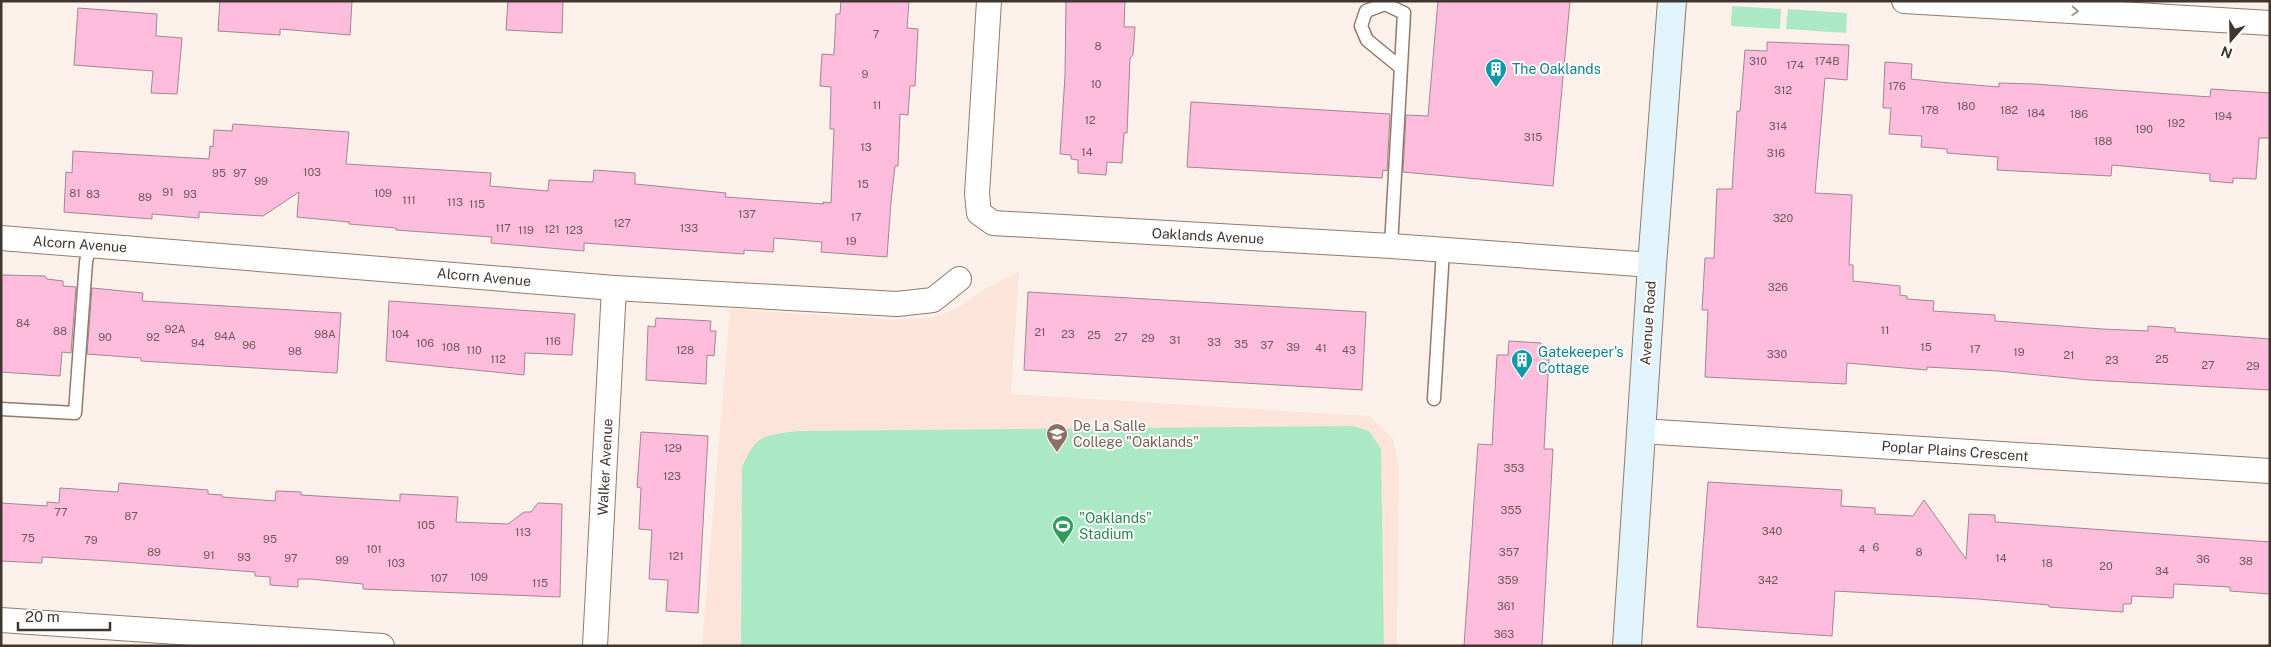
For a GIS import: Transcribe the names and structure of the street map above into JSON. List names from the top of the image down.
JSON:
{
  "streets": {
    "main road": ["Avenue Road"],
    "street": [
      "Oaklands Avenue",
      "Alcorn Avenue",
      "Poplar Plains Crescent",
      "Walker Avenue"
    ]
  },
  "crossings": [
    ["Oaklands Avenue", "Avenue Road"],
    ["Alcorn Avenue", "Walker Avenue"],
    ["Avenue Road", "Poplar Plains Crescent"]
  ],
  "places": {
    "building": ["The Oaklands", "Gatekeeper's Cottage"],
    "school or university": ["De La Salle College \"Oaklands\""],
    "sports": ["\"Oaklands\" Stadium"]
  },
  "house_numbers": [
    "7",
    "8",
    "310",
    "174B",
    "174",
    "9",
    "10",
    "176",
    "312",
    "11",
    "180",
    "178",
    "182",
    "184",
    "186",
    "194",
    "12",
    "192",
    "314",
    "190",
    "315",
    "188",
    "13",
    "14",
    "316",
    "103",
    "95",
    "97",
    "99",
    "15",
    "91",
    "81",
    "109",
    "83",
    "93",
    "89",
    "111",
    "113",
    "115",
    "137",
    "17",
    "320",
    "127",
    "117",
    "133",
    "121",
    "119",
    "123",
    "19",
    "326",
    "84",
    "92A",
    "11",
    "88",
    "21",
    "98A",
    "104",
    "23",
    "25",
    "94A",
    "90",
    "92",
    "27",
    "29",
    "31",
    "116",
    "33",
    "94",
    "106",
    "35",
    "96",
    "37",
    "108",
    "39",
    "15",
    "41",
    "17",
    "110",
    "128",
    "43",
    "98",
    "19",
    "330",
    "21",
    "112",
    "25",
    "23",
    "27",
    "29",
    "129",
    "353",
    "123",
    "355",
    "77",
    "87",
    "105",
    "340",
    "113",
    "75",
    "95",
    "79",
    "6",
    "101",
    "4",
    "89",
    "357",
    "8",
    "91",
    "121",
    "93",
    "97",
    "14",
    "36",
    "99",
    "38",
    "103",
    "18",
    "20",
    "34",
    "109",
    "107",
    "359",
    "342",
    "115",
    "361",
    "363"
  ],
  "scale_bar": "20 m",
  "north": "bottom"
}
